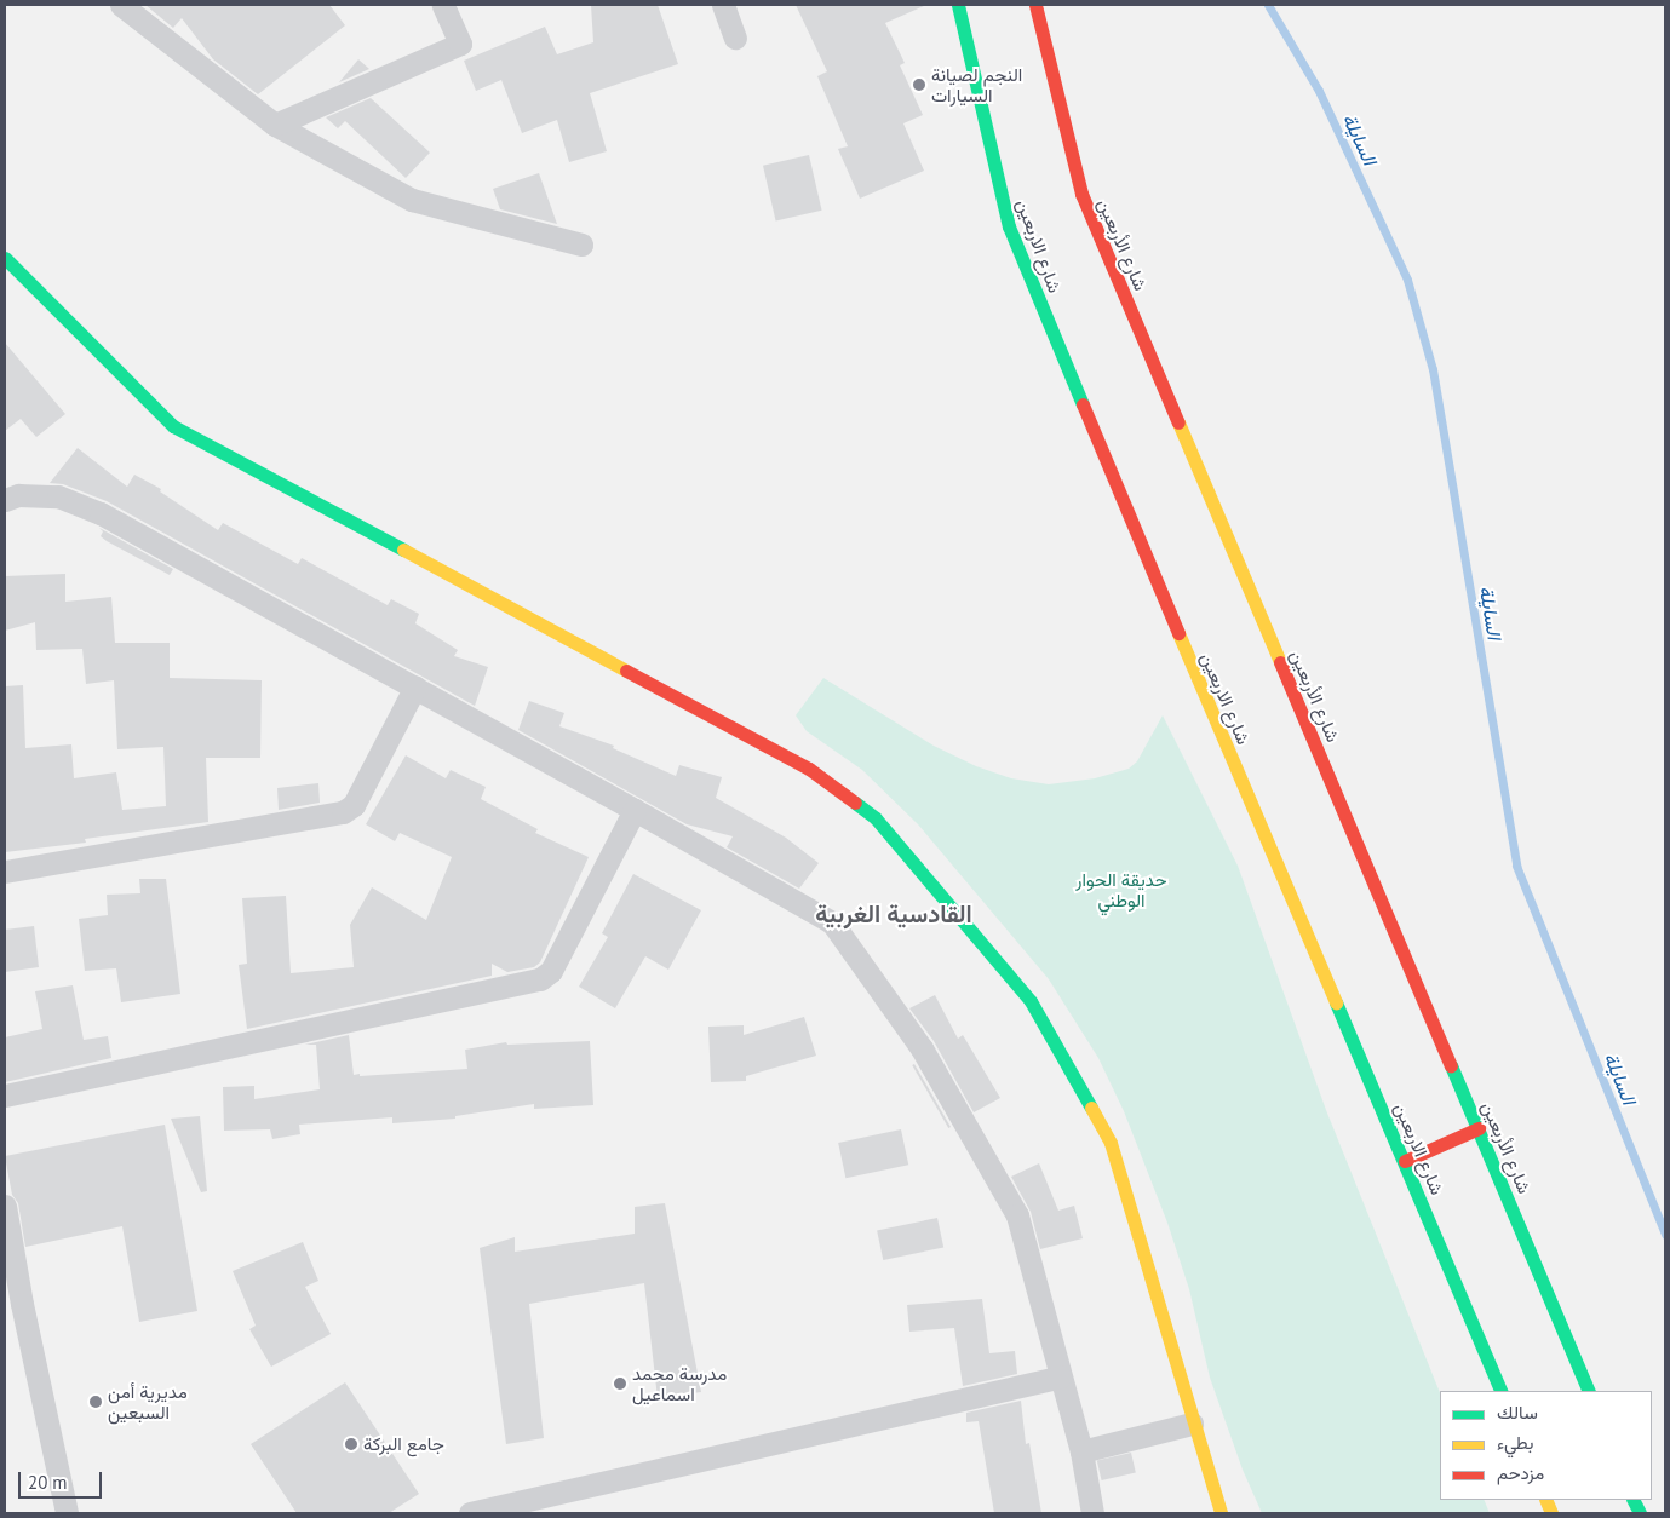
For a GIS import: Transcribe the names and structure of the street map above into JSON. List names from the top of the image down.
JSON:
{
  "streets": {
    "main road": ["شارع الأربعين", "شارع الاربعين"]
  },
  "districts": ["القادسية الغربية"],
  "water": ["السايلة"],
  "parks": ["حديقة الحوار الوطني"],
  "places": [
    "النجم لصيانة السيارات",
    "مدرسة محمد اسماعيل",
    "مديرية أمن السبعين",
    "جامع البركة"
  ],
  "legend": ["سالك", "بطيء", "مزدحم"],
  "scale_bar": "20 m"
}
